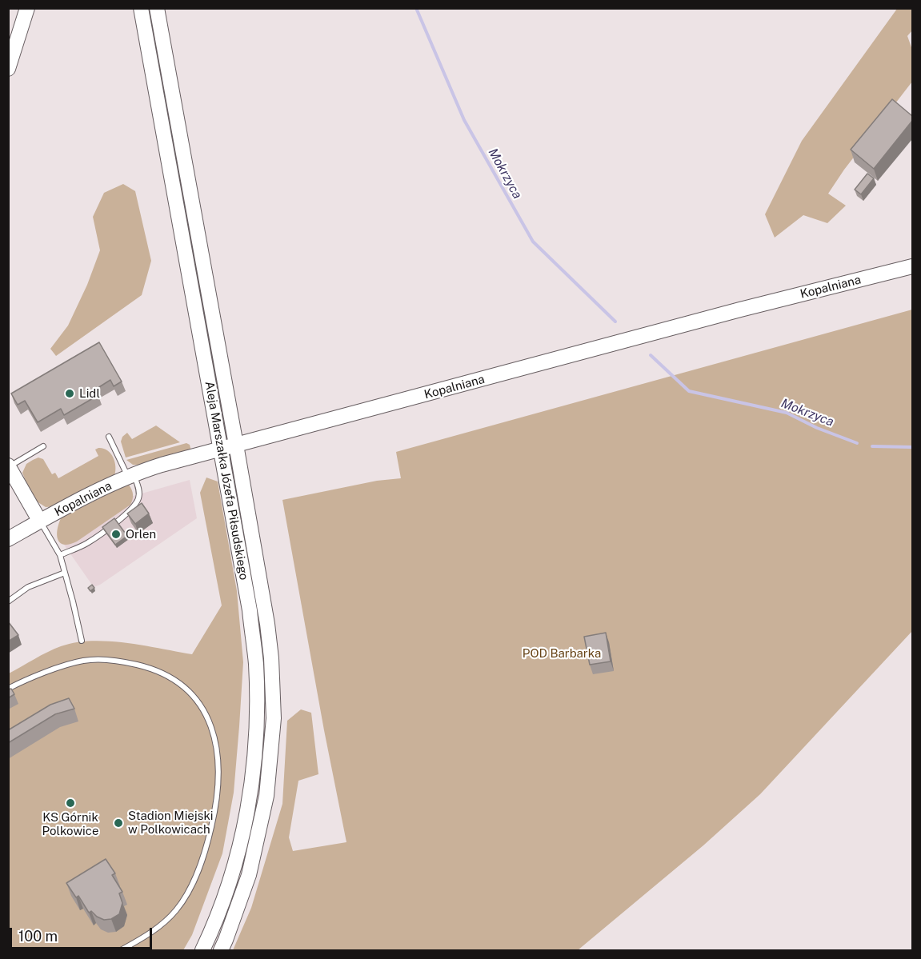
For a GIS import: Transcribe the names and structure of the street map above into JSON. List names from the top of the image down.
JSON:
{
  "streets": {
    "main road": ["Kopalniana", "Aleja Marszałka Józefa Piłsudskiego"]
  },
  "crossings": [
    ["Kopalniana", "Aleja Marszałka Józefa Piłsudskiego"]
  ],
  "water": ["Mokrzyca"],
  "parks": ["POD Barbarka"],
  "places": [
    "Lidl",
    "Orlen",
    "KS Górnik Polkowice",
    "Stadion Miejski w Polkowicach"
  ],
  "scale_bar": "100 m"
}
